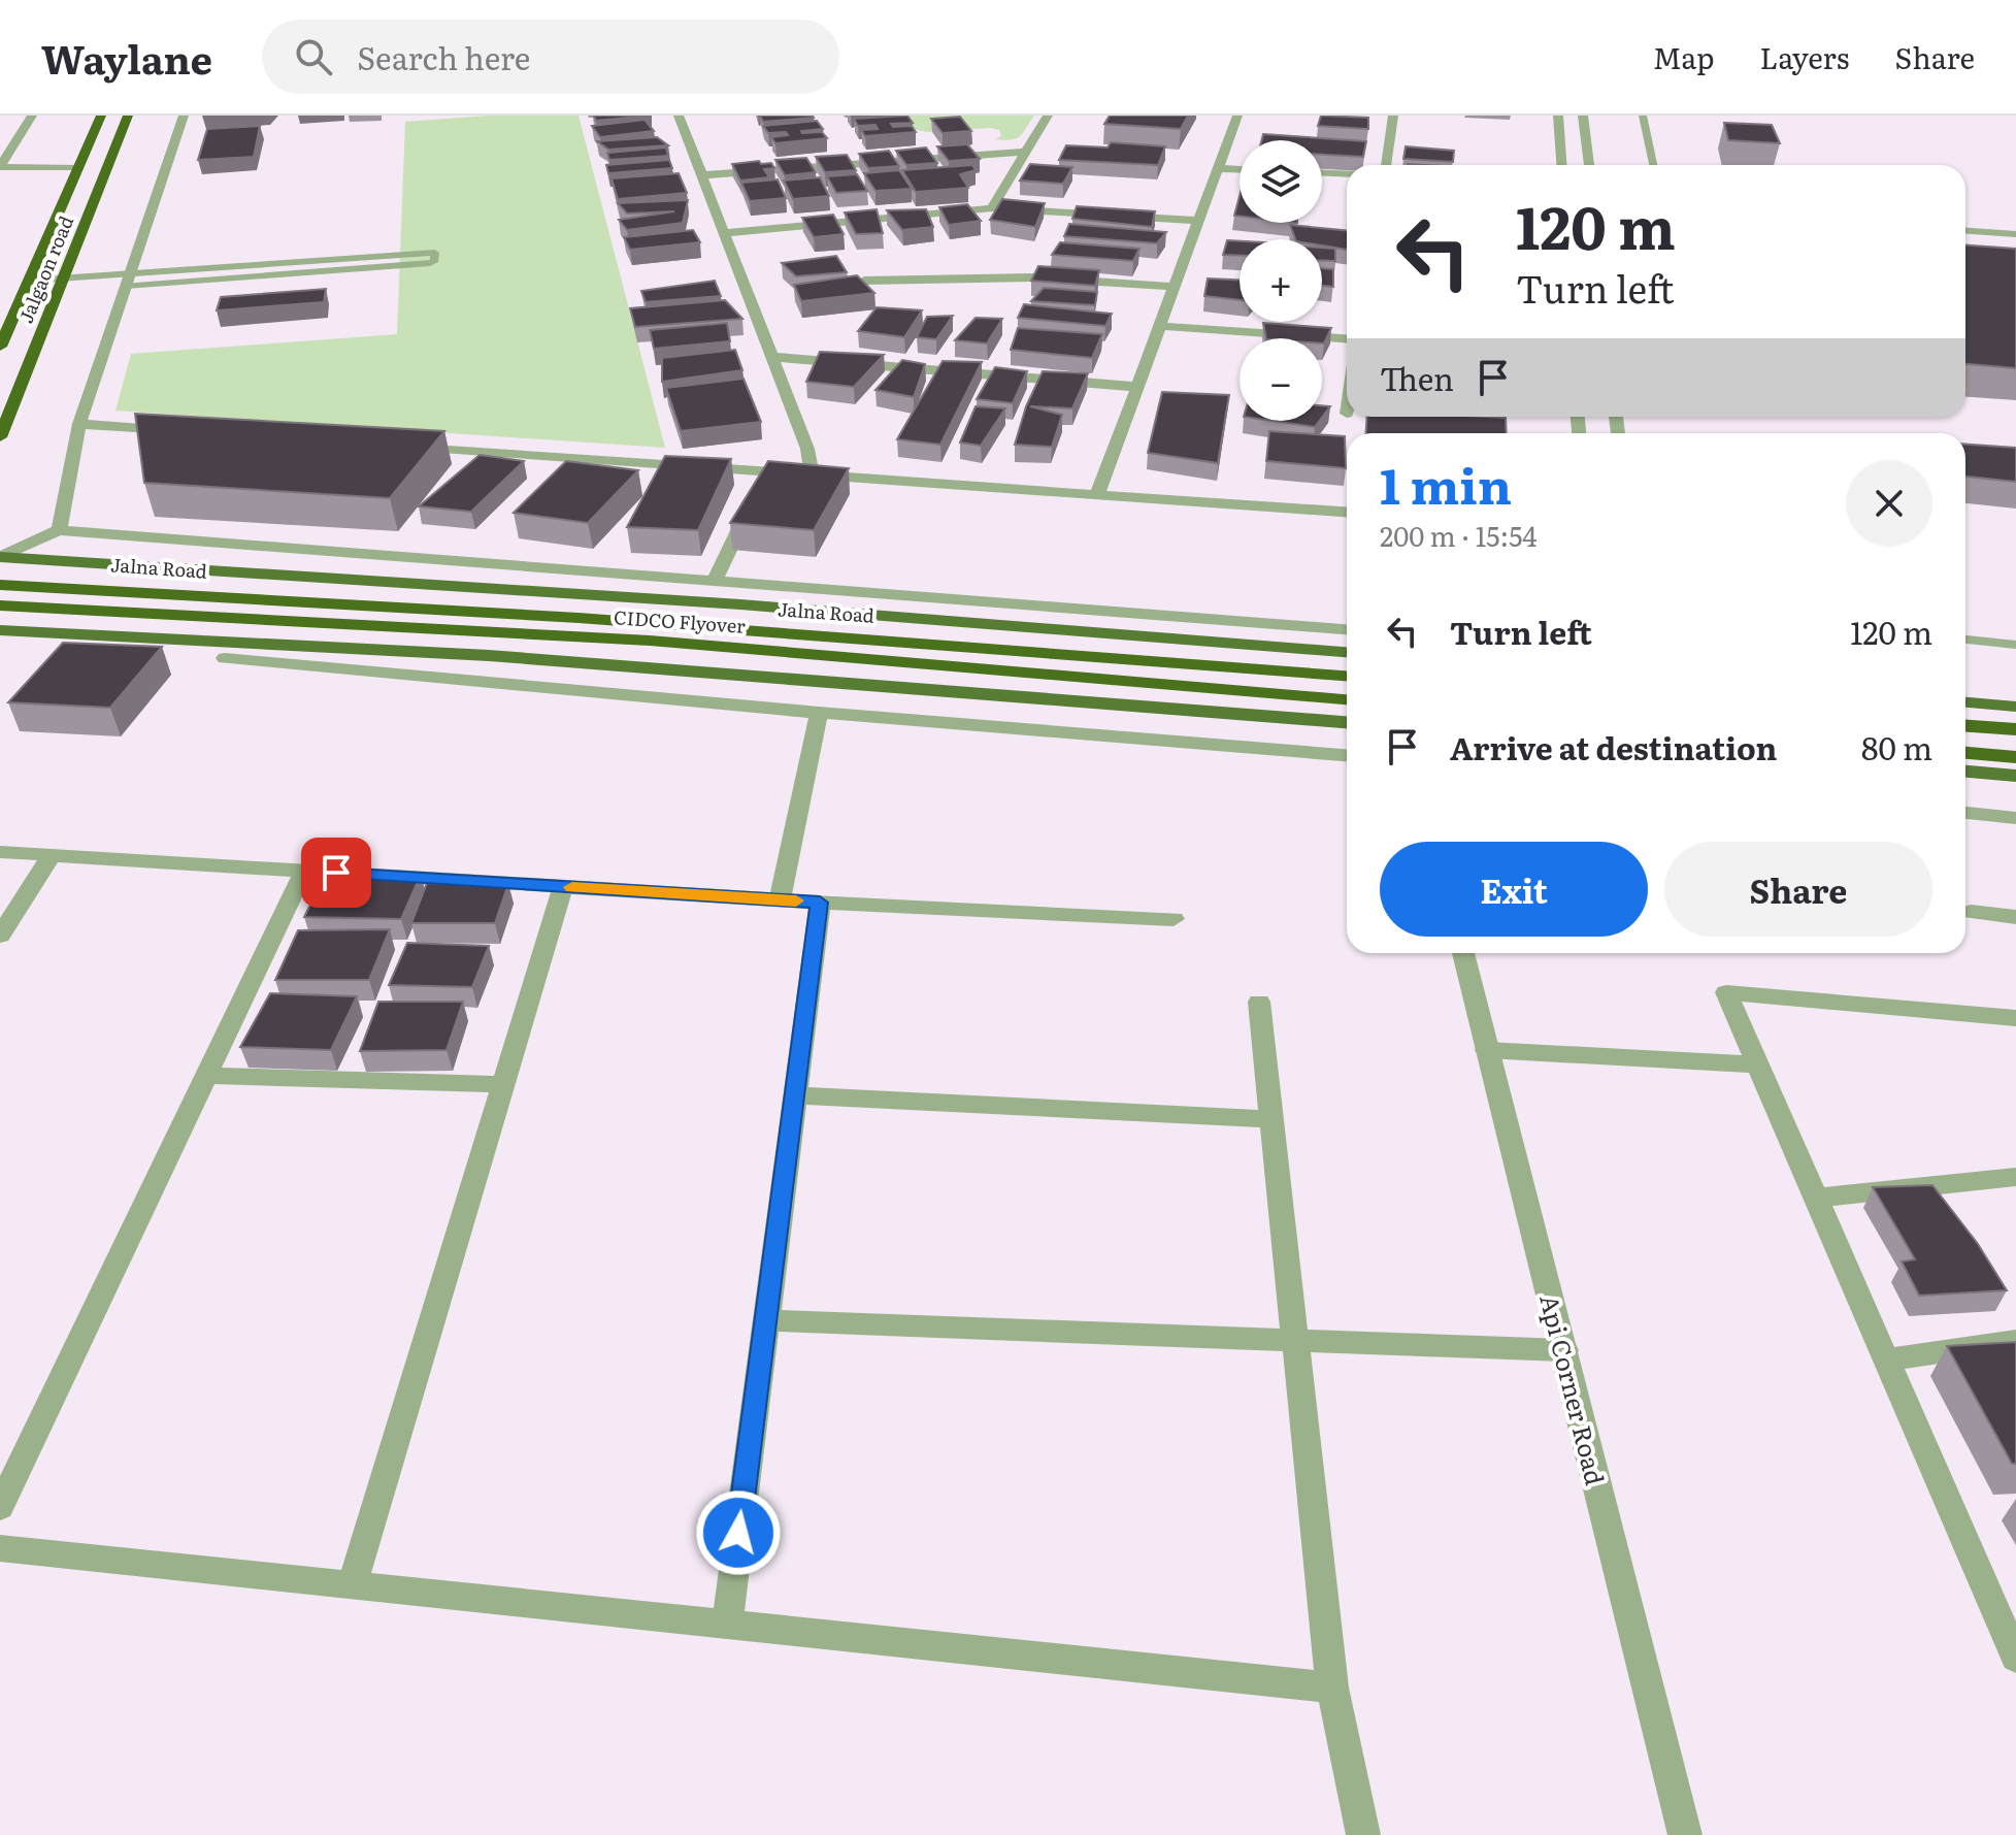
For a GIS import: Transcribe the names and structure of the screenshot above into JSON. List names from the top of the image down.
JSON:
{
  "streets": {
    "highway": ["Jalgaon road", "CIDCO Flyover"],
    "main road": ["Jalna Road"],
    "street": ["Api Corner Road"]
  },
  "page": {
    "header": "Waylane",
    "search": "Search here",
    "nav": ["Map", "Layers", "Share"],
    "map_buttons": ["+", "−"],
    "turn": ["120 m", "Turn left"],
    "then": "Then",
    "heading": ["1 min", "200 m · 15:54"],
    "list": [
      {
        "name": "Turn left",
        "value": "120 m"
      },
      {
        "name": "Arrive at destination",
        "value": "80 m"
      }
    ],
    "buttons": ["Exit", "Share"]
  }
}
